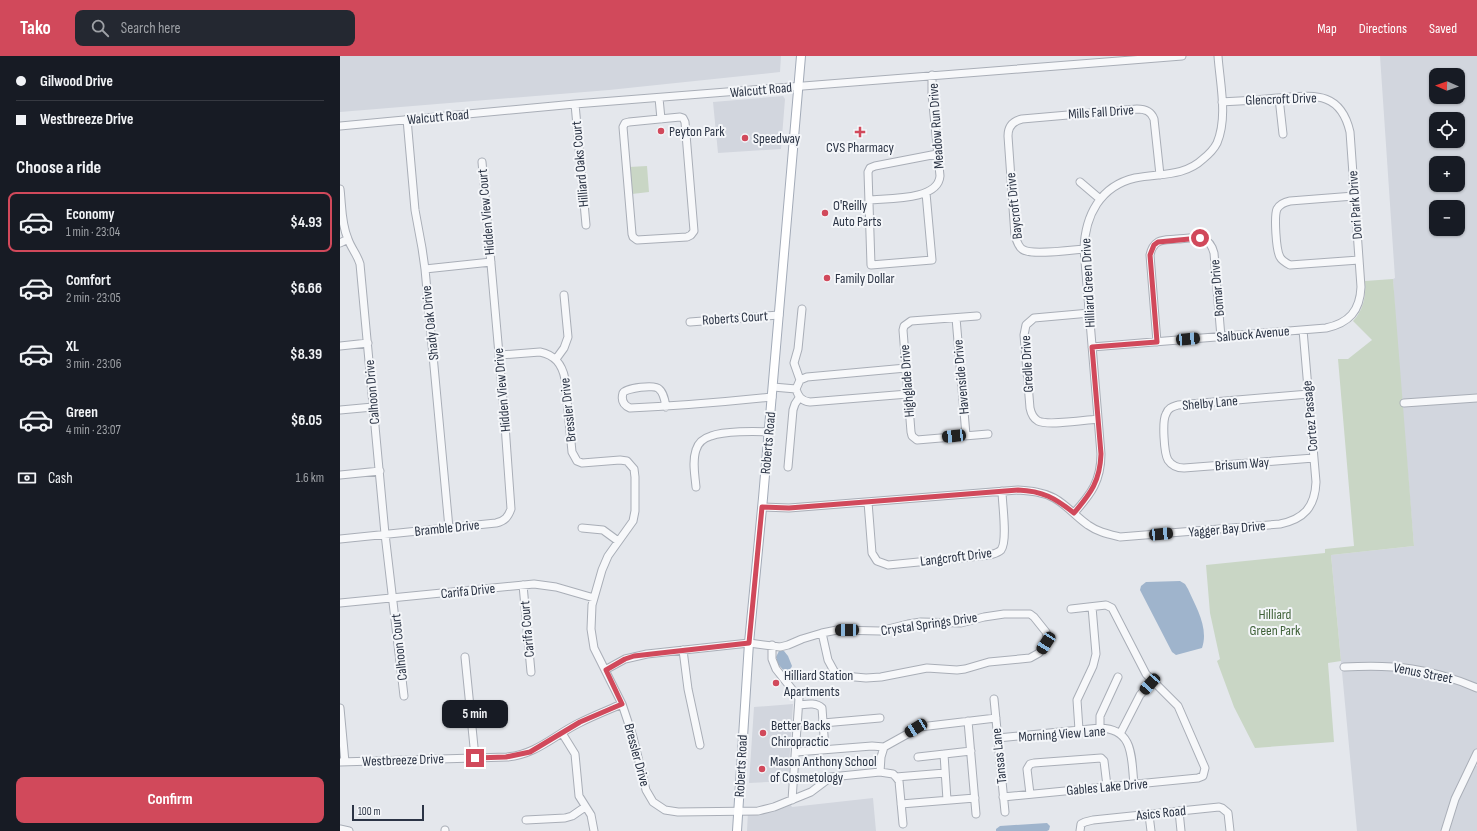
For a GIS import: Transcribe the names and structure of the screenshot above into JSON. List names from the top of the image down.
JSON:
{
  "streets": {
    "main road": ["Roberts Road"],
    "street": [
      "Walcutt Road",
      "Glencroft Drive",
      "Mills Fall Drive",
      "Meadow Run Drive",
      "Hilliard Oaks Court",
      "Dori Park Drive",
      "Baycroft Drive",
      "Hidden View Court",
      "Hilliard Green Drive",
      "Bomar Drive",
      "Roberts Court",
      "Shady Oak Drive",
      "Salbuck Avenue",
      "Gredle Drive",
      "Havenside Drive",
      "Highglade Drive",
      "Hidden View Drive",
      "Calhoon Drive",
      "Shelby Lane",
      "Bressler Drive",
      "Cortez Passage",
      "Brisum Way",
      "Bramble Drive",
      "Yagger Bay Drive",
      "Langcroft Drive",
      "Carifa Drive",
      "Crystal Springs Drive",
      "Carifa Court",
      "Calhoon Court",
      "Venus Street",
      "Morning View Lane",
      "Tansas Lane",
      "Westbreeze Drive",
      "Gables Lake Drive",
      "Asics Road"
    ]
  },
  "crossings": [
    ["Walcutt Road", "Meadow Run Drive"],
    ["Walcutt Road", "Hilliard Oaks Court"],
    ["Walcutt Road", "Shady Oak Drive"],
    ["Walcutt Road", "Roberts Road"],
    ["Glencroft Drive", "Dori Park Drive"],
    ["Glencroft Drive", "Hilliard Green Drive"],
    ["Mills Fall Drive", "Baycroft Drive"],
    ["Mills Fall Drive", "Hilliard Green Drive"],
    ["Dori Park Drive", "Salbuck Avenue"],
    ["Baycroft Drive", "Hilliard Green Drive"],
    ["Hidden View Court", "Hidden View Drive"],
    ["Hilliard Green Drive", "Salbuck Avenue"],
    ["Hilliard Green Drive", "Gredle Drive"],
    ["Hilliard Green Drive", "Yagger Bay Drive"],
    ["Bomar Drive", "Salbuck Avenue"],
    ["Roberts Court", "Roberts Road"],
    ["Shady Oak Drive", "Bramble Drive"],
    ["Salbuck Avenue", "Cortez Passage"],
    ["Havenside Drive", "Highglade Drive"],
    ["Hidden View Drive", "Bramble Drive"],
    ["Calhoon Drive", "Bramble Drive"],
    ["Calhoon Drive", "Carifa Drive"],
    ["Calhoon Drive", "Calhoon Court"],
    ["Shelby Lane", "Cortez Passage"],
    ["Shelby Lane", "Brisum Way"],
    ["Bressler Drive", "Roberts Road"],
    ["Bressler Drive", "Carifa Drive"],
    ["Bressler Drive", "Crystal Springs Drive"],
    ["Bressler Drive", "Westbreeze Drive"],
    ["Cortez Passage", "Brisum Way"],
    ["Cortez Passage", "Yagger Bay Drive"],
    ["Roberts Road", "Yagger Bay Drive"],
    ["Roberts Road", "Crystal Springs Drive"],
    ["Yagger Bay Drive", "Langcroft Drive"],
    ["Carifa Drive", "Carifa Court"],
    ["Carifa Drive", "Calhoon Court"],
    ["Morning View Lane", "Tansas Lane"],
    ["Morning View Lane", "Gables Lake Drive"],
    ["Tansas Lane", "Gables Lake Drive"]
  ],
  "parks": ["Hilliard Green Park"],
  "places": {
    "other": [
      "Peyton Park",
      "Speedway",
      "O'Reilly Auto Parts",
      "Family Dollar",
      "Hilliard Station Apartments",
      "Better Backs Chiropractic",
      "Mason Anthony School of Cosmetology"
    ],
    "health": ["CVS Pharmacy"]
  },
  "scale_bar": "100 m",
  "north": "left",
  "page": {
    "header": "Tako",
    "search": "Search here",
    "nav": ["Map", "Directions", "Saved"],
    "banner": ["Gilwood Drive", "Westbreeze Drive"],
    "map_buttons": ["+", "−"],
    "heading": "Choose a ride",
    "list": [
      {
        "name": "Economy",
        "note": "1 min · 23:04",
        "value": "$4.93"
      },
      {
        "name": "Comfort",
        "note": "2 min · 23:05",
        "value": "$6.66"
      },
      {
        "name": "XL",
        "note": "3 min · 23:06",
        "value": "$8.39"
      },
      {
        "name": "Green",
        "note": "4 min · 23:07",
        "value": "$6.05"
      }
    ],
    "pay": ["Cash", "1.6 km"],
    "bubble": "5 min",
    "buttons": "Confirm",
    "scale": "100 m"
  }
}
